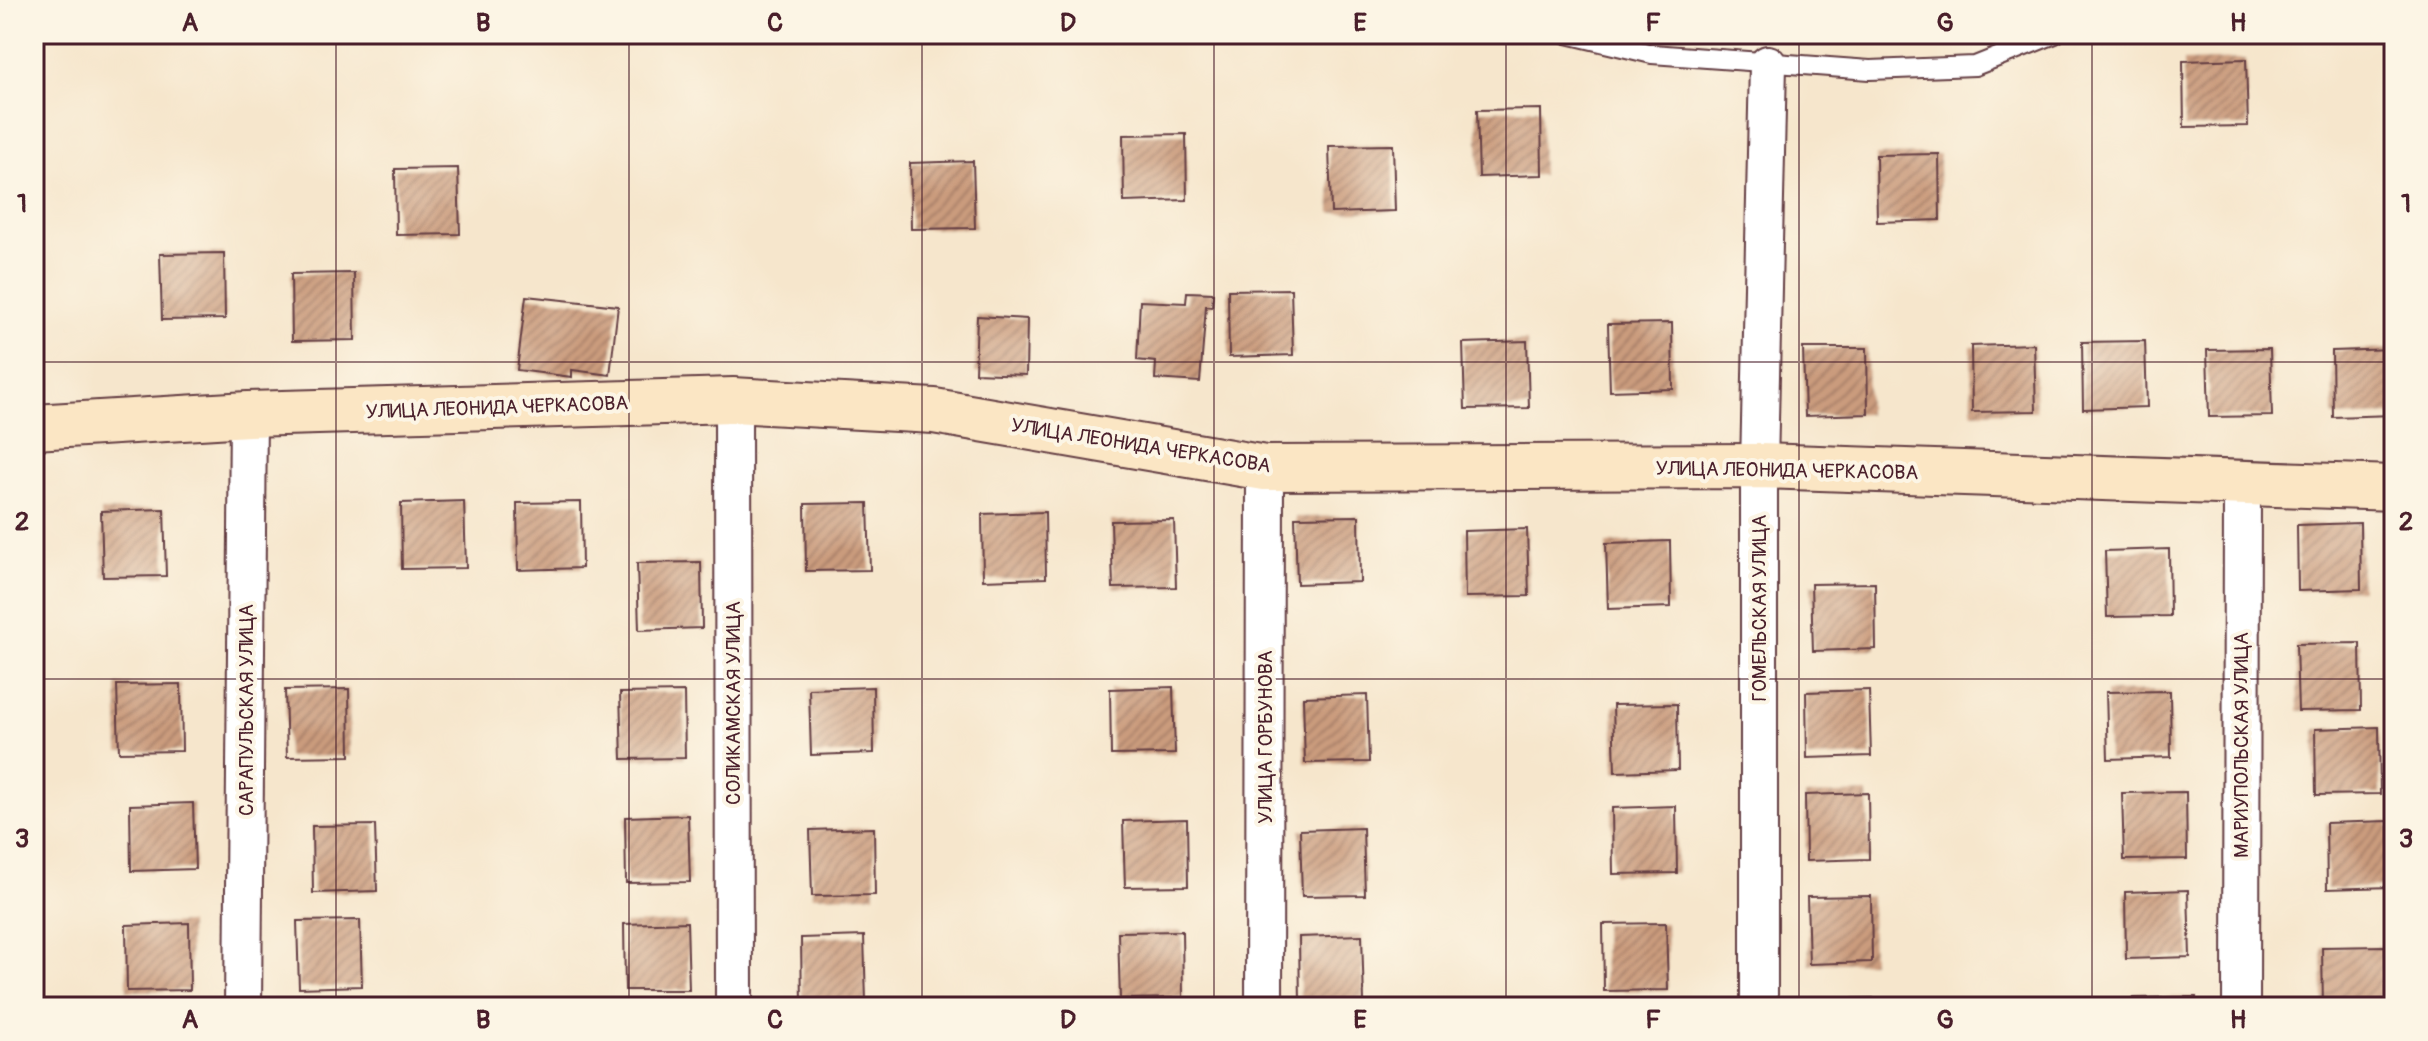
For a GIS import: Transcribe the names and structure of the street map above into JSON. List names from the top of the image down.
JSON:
{
  "streets": {
    "street": [
      "УЛИЦА ЛЕОНИДА ЧЕРКАСОВА",
      "ГОМЕЛЬСКАЯ УЛИЦА",
      "СОЛИКАМСКАЯ УЛИЦА",
      "САРАПУЛЬСКАЯ УЛИЦА",
      "УЛИЦА ГОРБУНОВА",
      "МАРИУПОЛЬСКАЯ УЛИЦА"
    ]
  },
  "crossings": [
    ["УЛИЦА ЛЕОНИДА ЧЕРКАСОВА", "ГОМЕЛЬСКАЯ УЛИЦА"],
    ["УЛИЦА ЛЕОНИДА ЧЕРКАСОВА", "СОЛИКАМСКАЯ УЛИЦА"],
    ["УЛИЦА ЛЕОНИДА ЧЕРКАСОВА", "САРАПУЛЬСКАЯ УЛИЦА"],
    ["УЛИЦА ЛЕОНИДА ЧЕРКАСОВА", "УЛИЦА ГОРБУНОВА"],
    ["УЛИЦА ЛЕОНИДА ЧЕРКАСОВА", "МАРИУПОЛЬСКАЯ УЛИЦА"]
  ],
  "grid": {
    "columns": [
      "A",
      "B",
      "C",
      "D",
      "E",
      "F",
      "G",
      "H"
    ],
    "rows": ["1", "2", "3"]
  }
}
